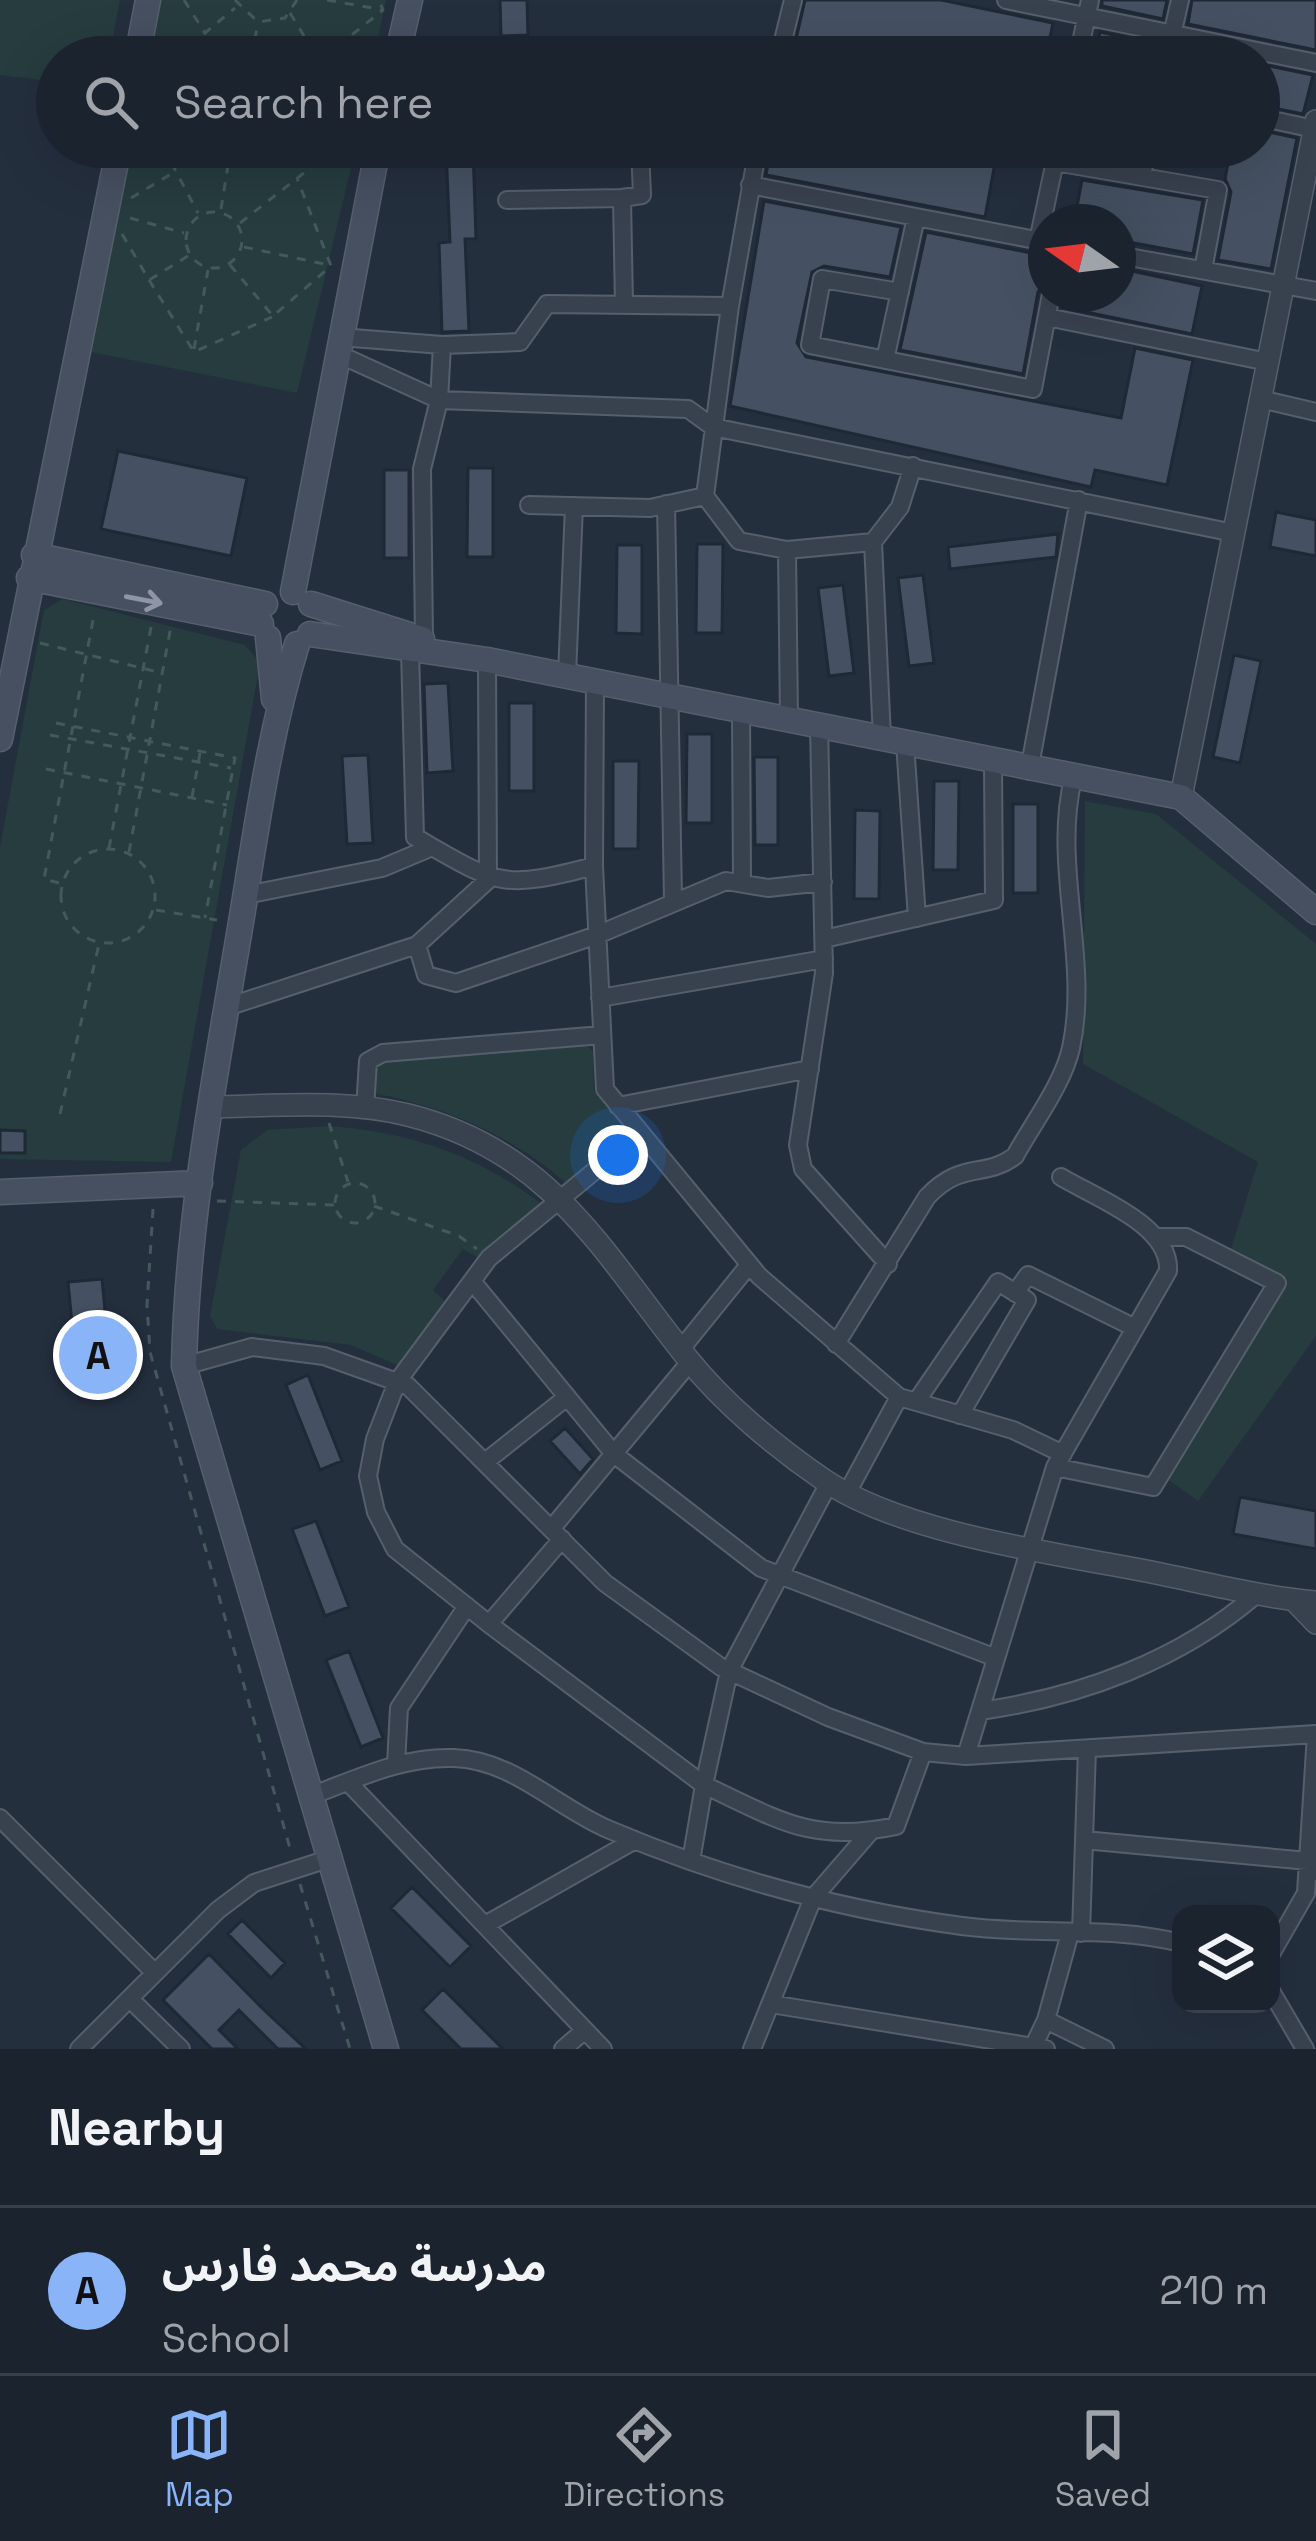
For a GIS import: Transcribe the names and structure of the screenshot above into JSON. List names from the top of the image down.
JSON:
{
  "north": "left",
  "page": {
    "search": "Search here",
    "pins": "A",
    "heading": "Nearby",
    "list": [
      {
        "mark": "A",
        "name": "مدرسة محمد فارس",
        "note": "School",
        "value": "210 m"
      }
    ],
    "nav": ["Map", "Directions", "Saved"]
  }
}
